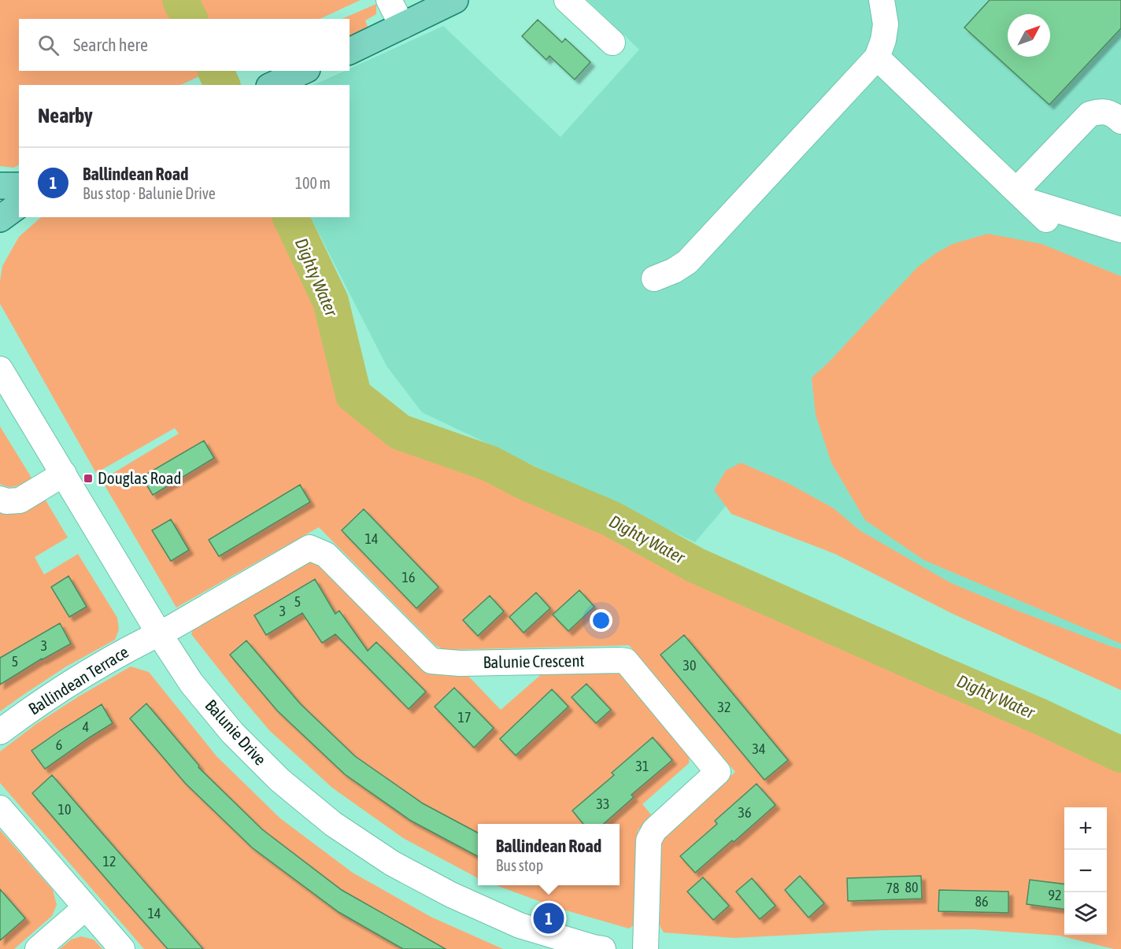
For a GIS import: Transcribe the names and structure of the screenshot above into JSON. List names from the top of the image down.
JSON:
{
  "streets": {
    "street": ["Balunie Crescent", "Ballindean Terrace", "Balunie Drive"]
  },
  "crossings": [
    ["Balunie Crescent", "Ballindean Terrace"],
    ["Balunie Crescent", "Balunie Drive"],
    ["Ballindean Terrace", "Balunie Drive"]
  ],
  "water": ["Dighty Water"],
  "places": {
    "transit": ["Douglas Road"]
  },
  "house_numbers": [
    "14",
    "16",
    "5",
    "3",
    "3",
    "5",
    "30",
    "32",
    "17",
    "4",
    "6",
    "34",
    "31",
    "33",
    "10",
    "36",
    "12",
    "80",
    "78",
    "92",
    "86",
    "14"
  ],
  "north": "top right",
  "page": {
    "search": "Search here",
    "heading": "Nearby",
    "list": [
      {
        "mark": "1",
        "name": "Ballindean Road",
        "note": "Bus stop · Balunie Drive",
        "value": "100 m"
      }
    ],
    "map_buttons": ["+", "−"],
    "popup": ["Ballindean Road", "Bus stop"],
    "pins": "1"
  }
}
